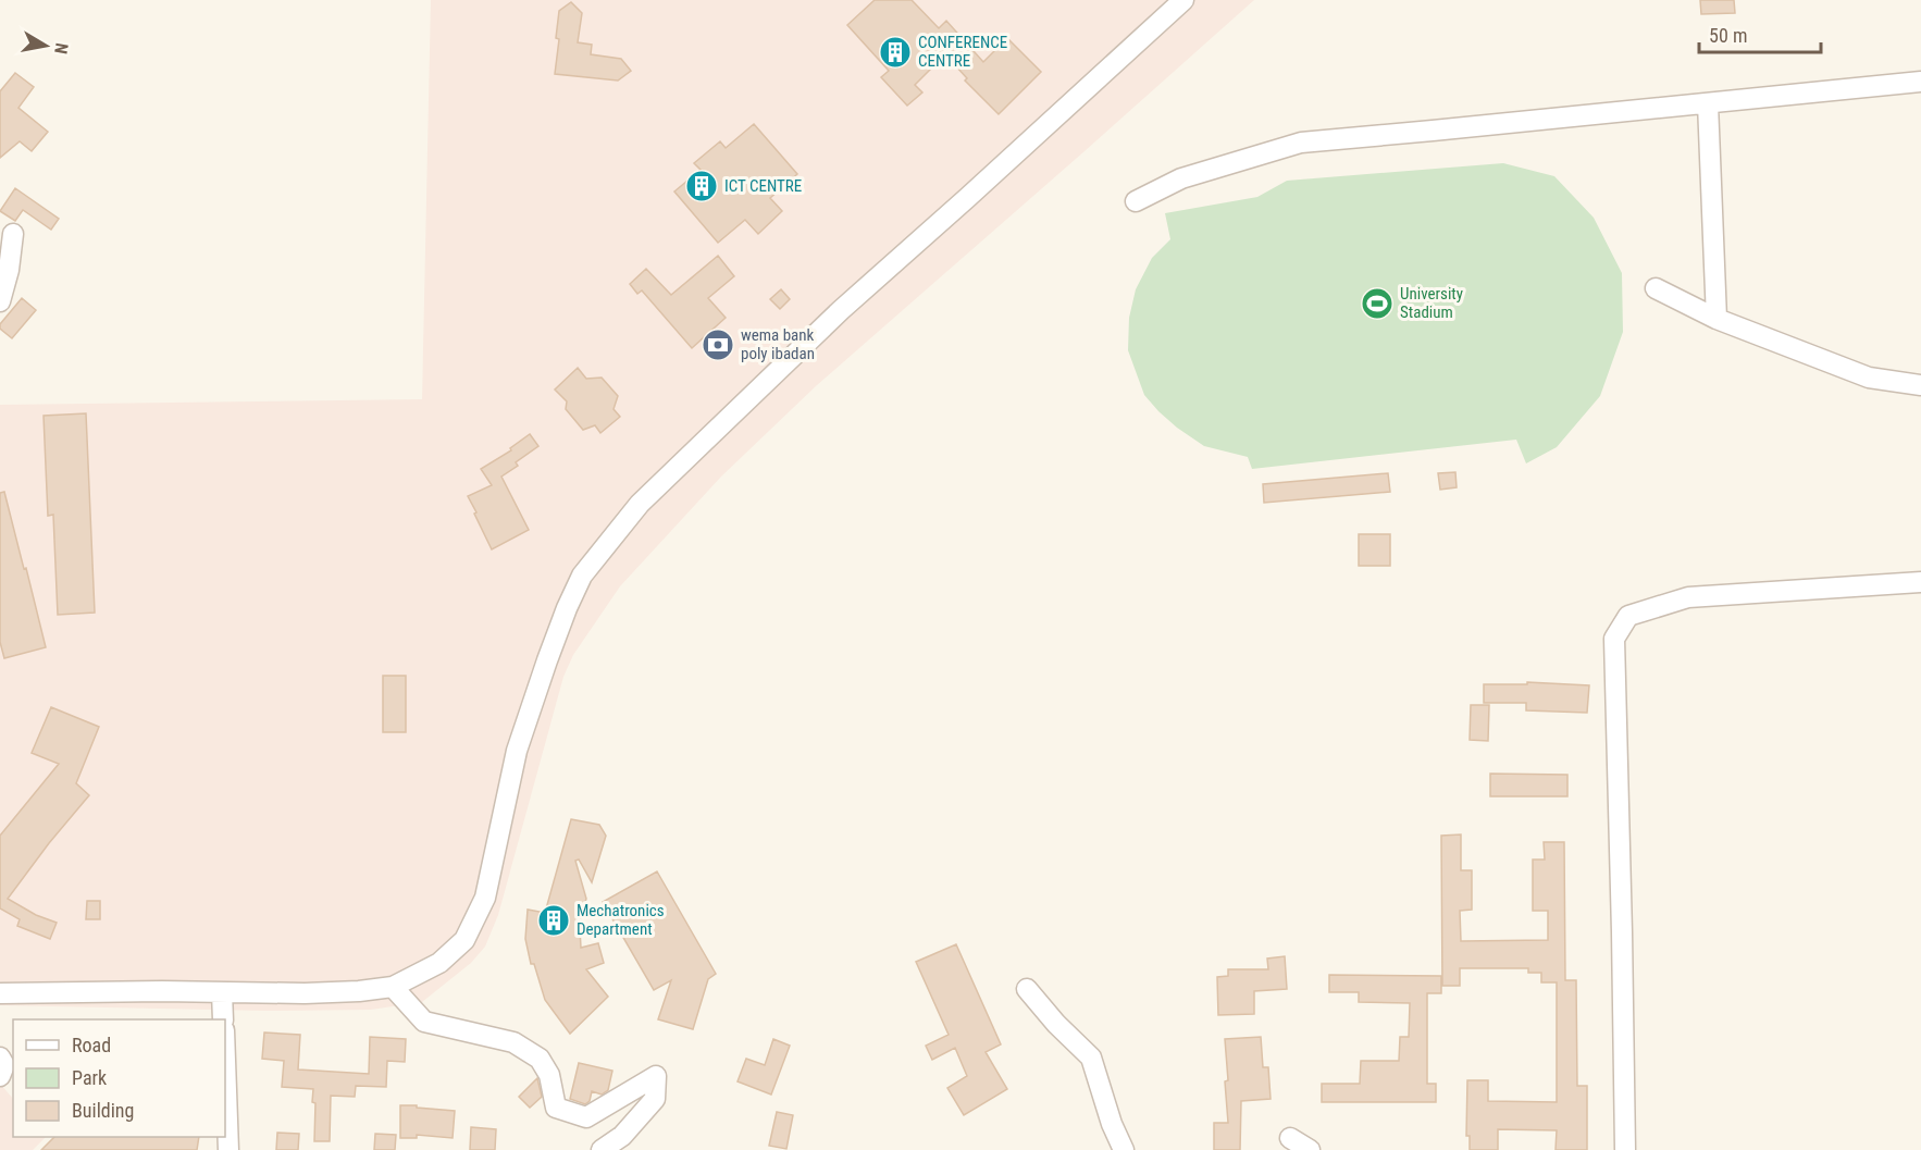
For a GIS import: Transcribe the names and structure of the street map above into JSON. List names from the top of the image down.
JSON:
{
  "places": {
    "building": ["CONFERENCE CENTRE", "ICT CENTRE", "Mechatronics Department"],
    "sports": ["University Stadium"],
    "bank": ["wema bank poly ibadan"]
  },
  "legend": ["Road", "Park", "Building"],
  "scale_bar": "50 m",
  "north": "right"
}
